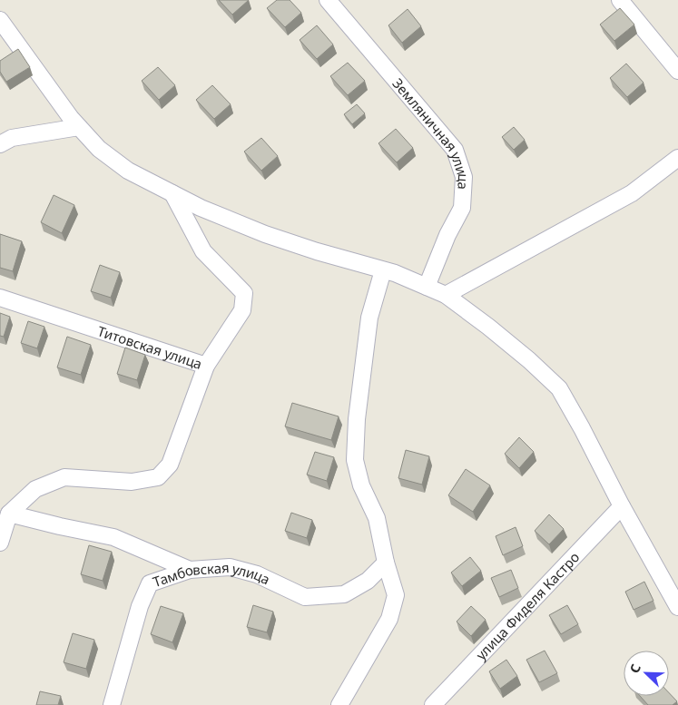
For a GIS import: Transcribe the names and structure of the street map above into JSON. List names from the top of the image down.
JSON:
{
  "streets": {
    "street": [
      "Земляничная улица",
      "Титовская улица",
      "Тамбовская улица",
      "улица Фиделя Кастро"
    ]
  },
  "north": "top left"
}
